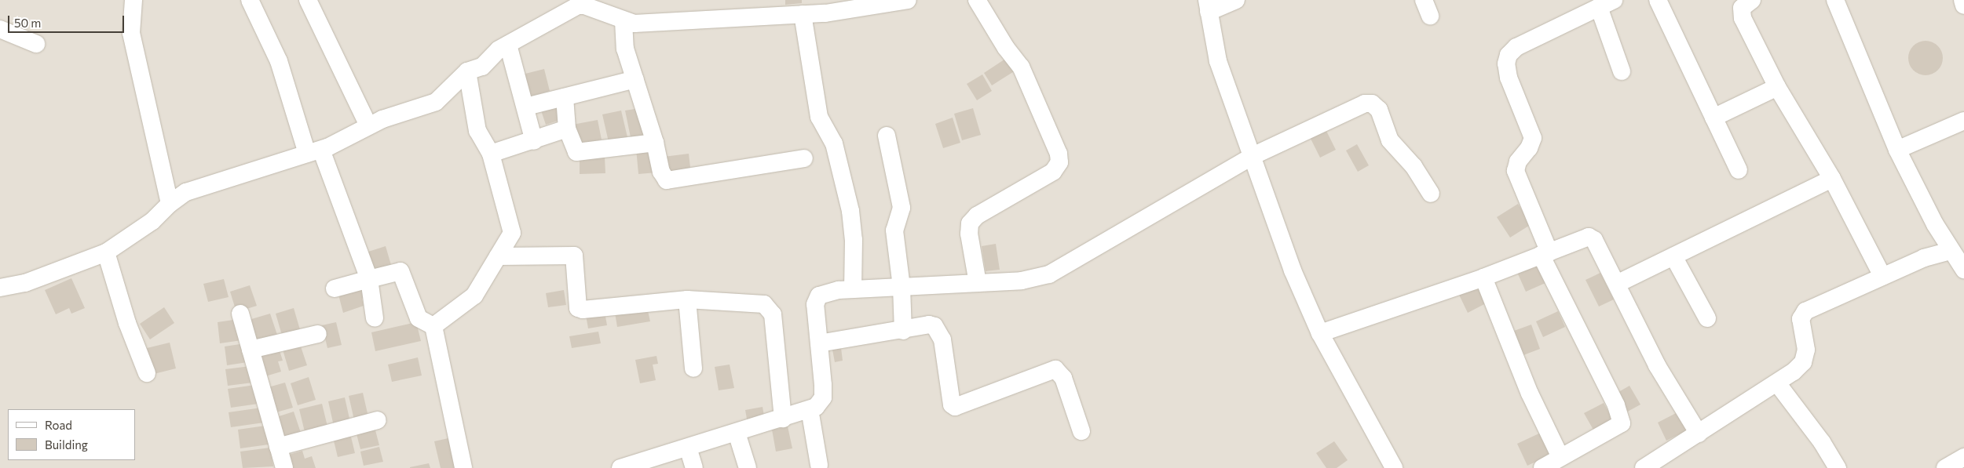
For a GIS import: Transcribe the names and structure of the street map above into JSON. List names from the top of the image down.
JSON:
{
  "legend": ["Road", "Building"],
  "scale_bar": "50 m"
}
